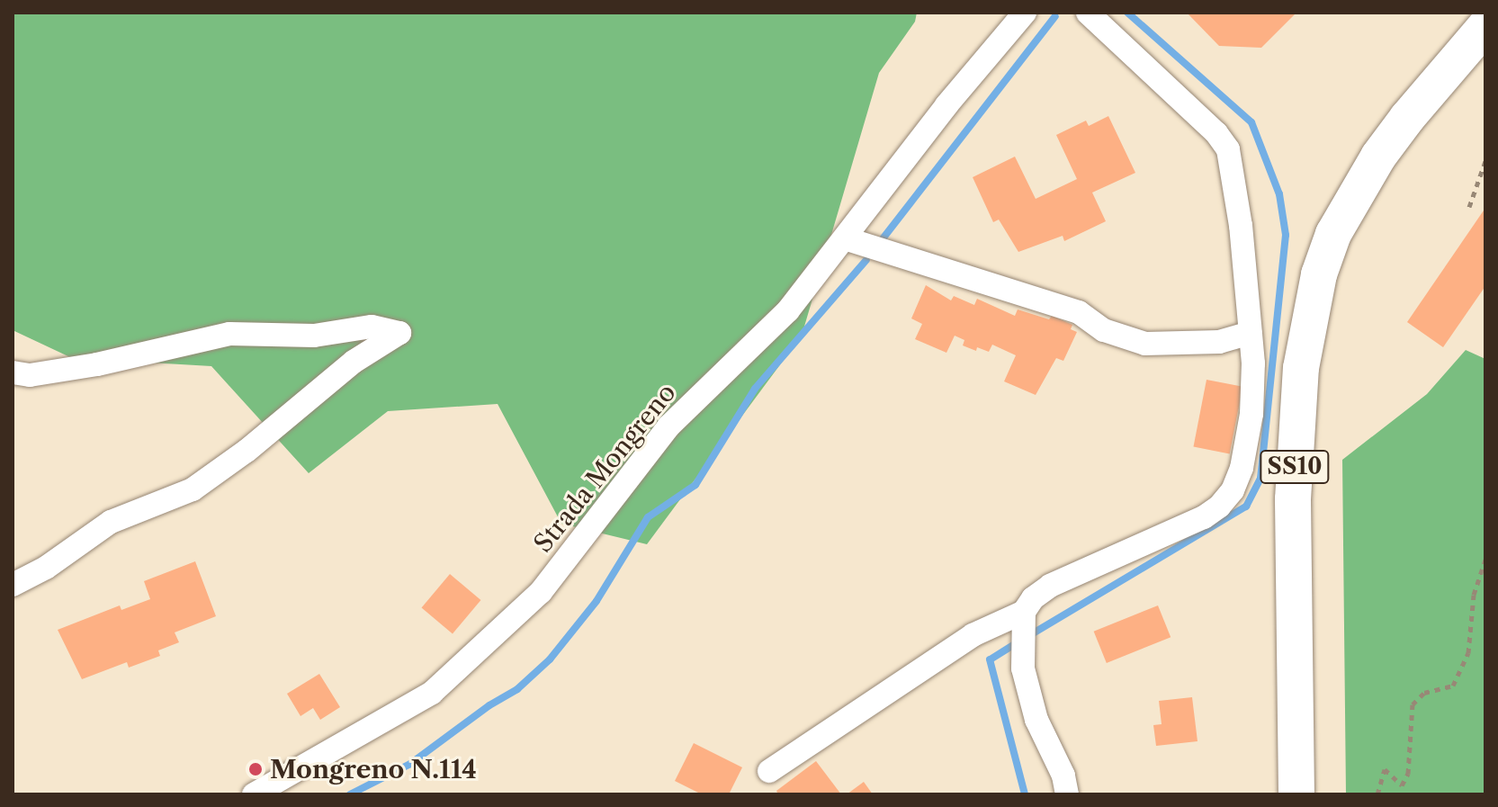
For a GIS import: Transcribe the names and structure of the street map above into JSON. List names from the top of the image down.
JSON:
{
  "streets": {
    "main road": ["SS10"],
    "street": ["Strada Mongreno"]
  },
  "places": ["Mongreno N.114"]
}
